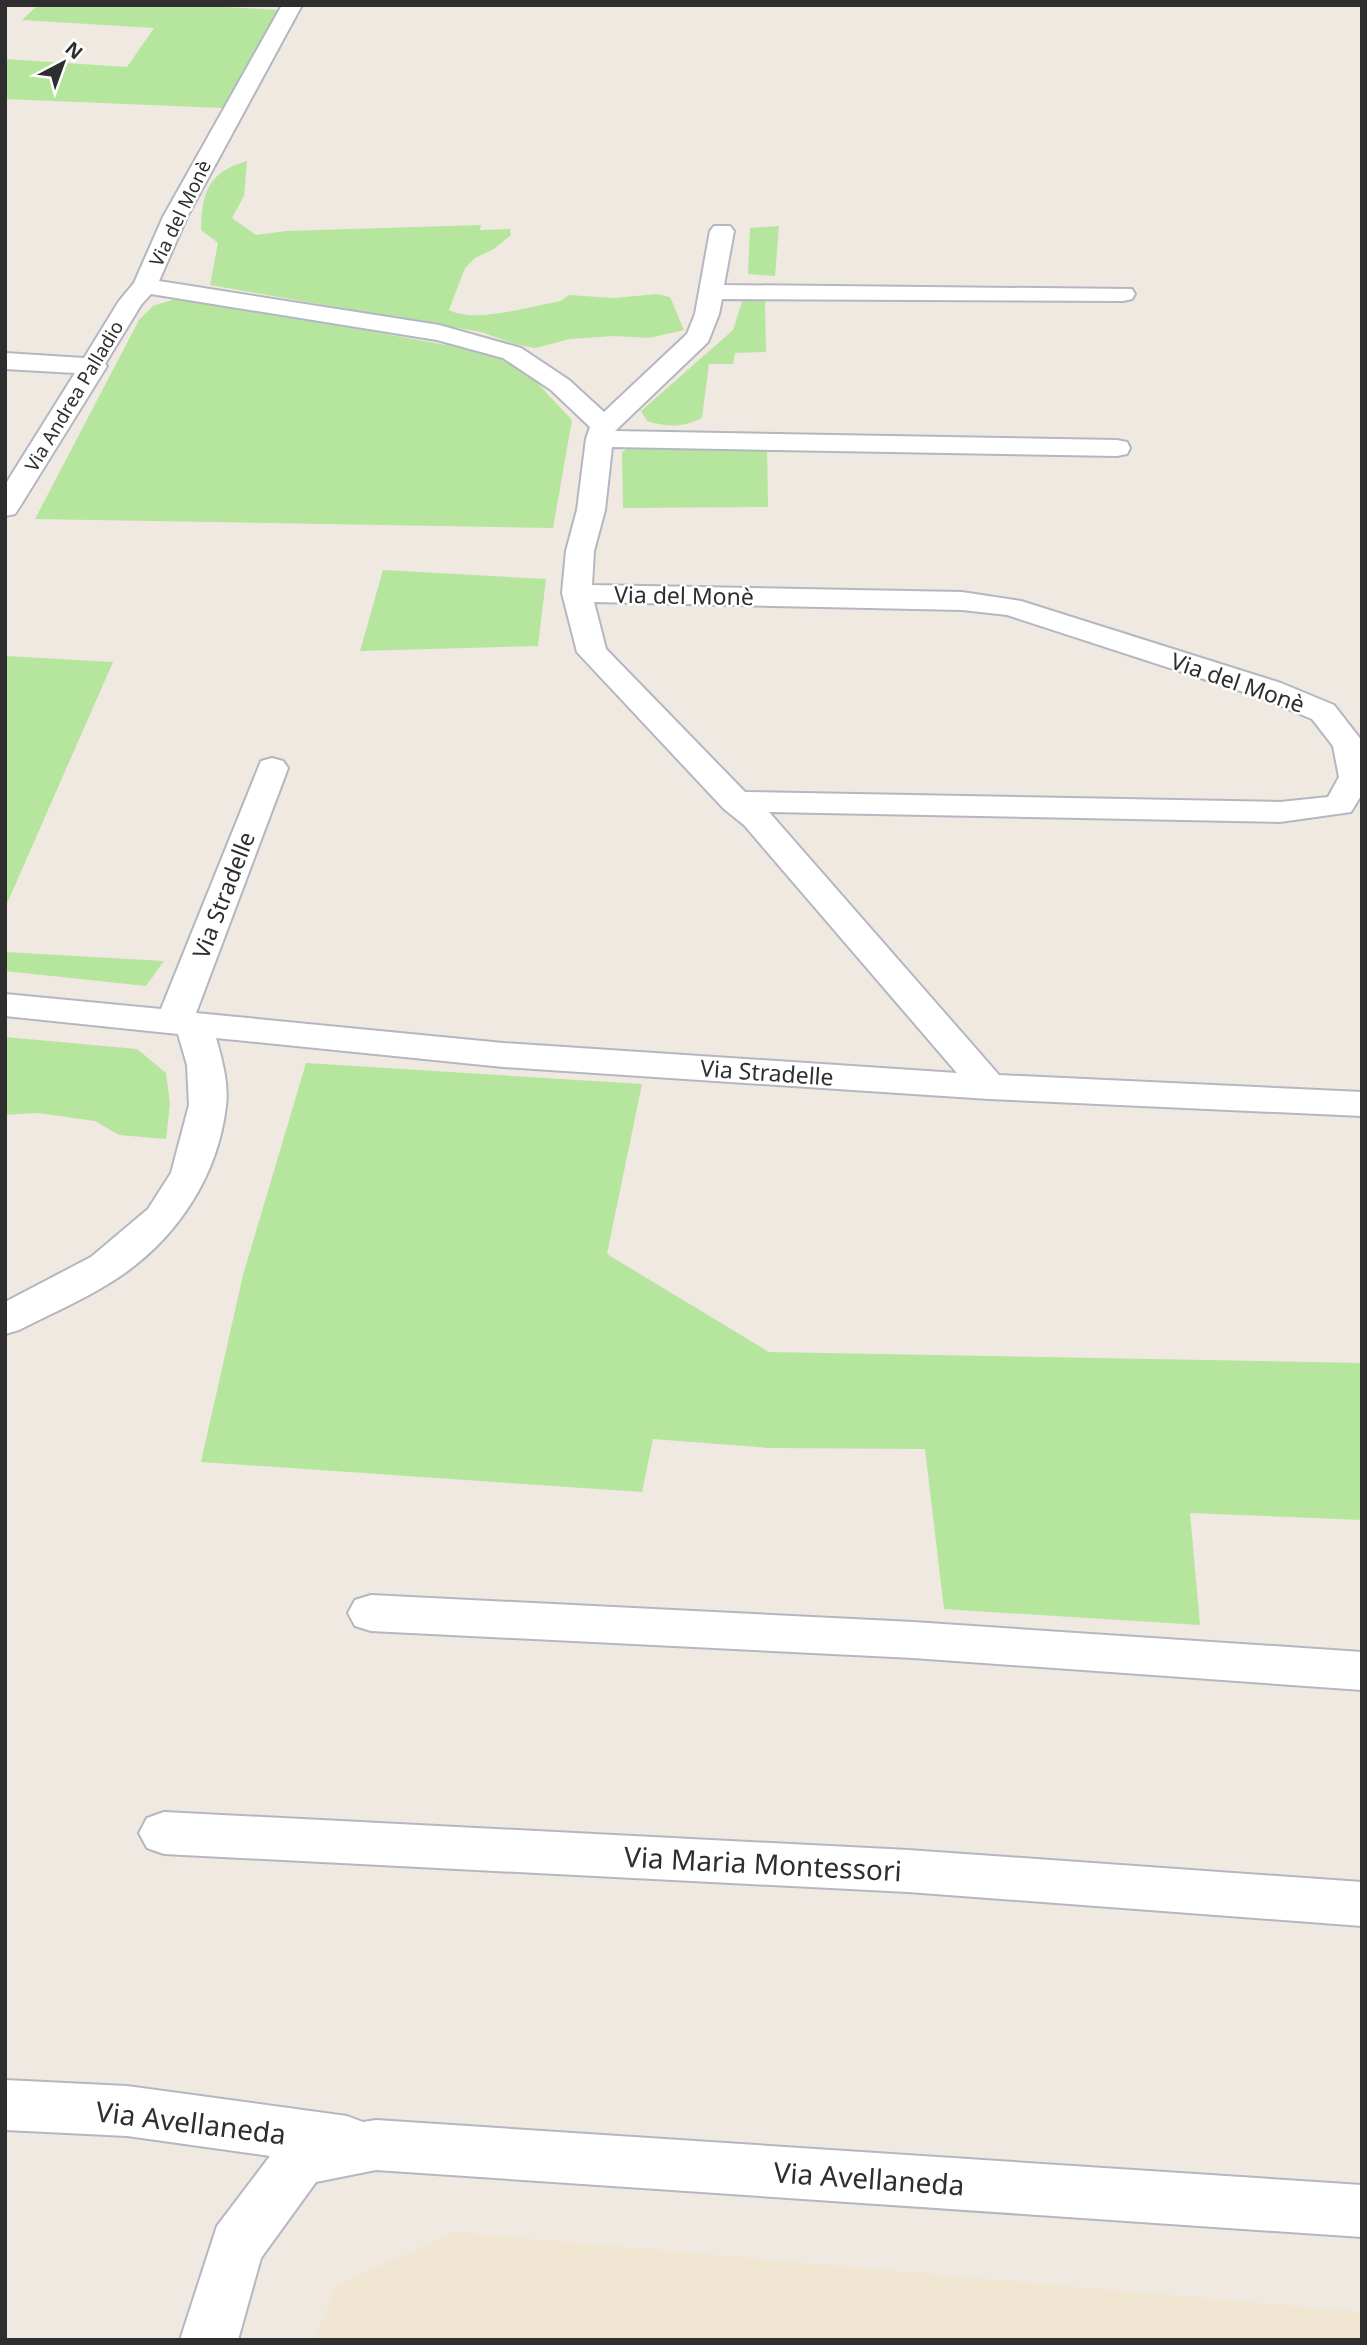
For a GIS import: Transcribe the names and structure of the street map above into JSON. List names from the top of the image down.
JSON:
{
  "streets": {
    "street": [
      "Via del Monè",
      "Via Andrea Palladio",
      "Via Stradelle",
      "Via Maria Montessori",
      "Via Avellaneda"
    ]
  },
  "crossings": [
    ["Via del Monè", "Via Andrea Palladio"],
    ["Via del Monè", "Via Stradelle"]
  ],
  "north": "top right"
}
